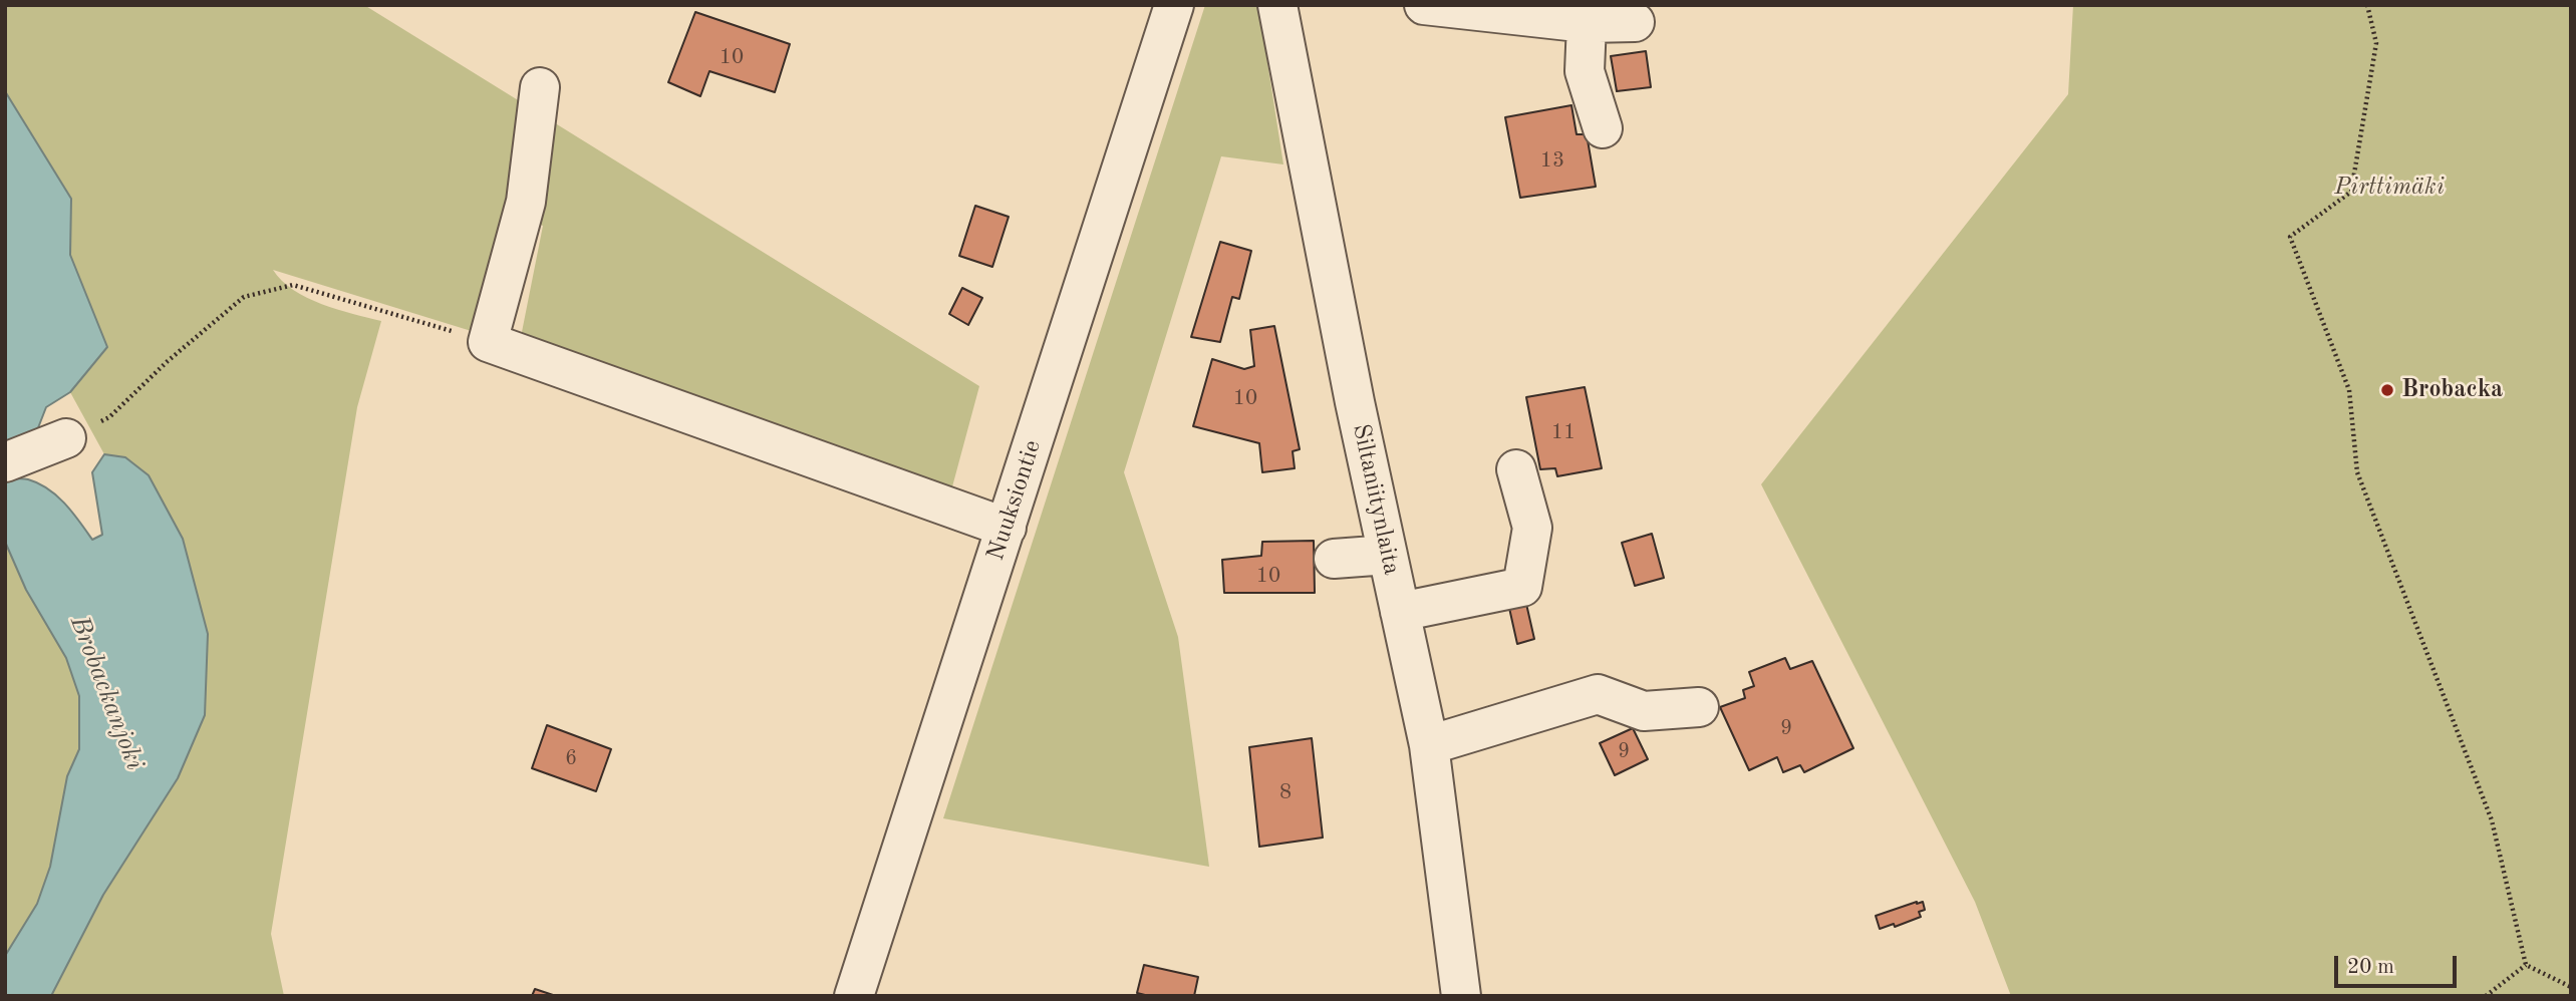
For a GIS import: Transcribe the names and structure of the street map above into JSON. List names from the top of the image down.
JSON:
{
  "streets": {
    "street": ["Siltaniitynlaita", "Nuuksiontie"]
  },
  "water": ["Brobackanjoki"],
  "parks": ["Pirttimäki"],
  "places": ["Brobacka"],
  "house_numbers": [
    "10",
    "13",
    "10",
    "11",
    "10",
    "9",
    "9",
    "6",
    "8"
  ],
  "scale_bar": "20 m"
}
